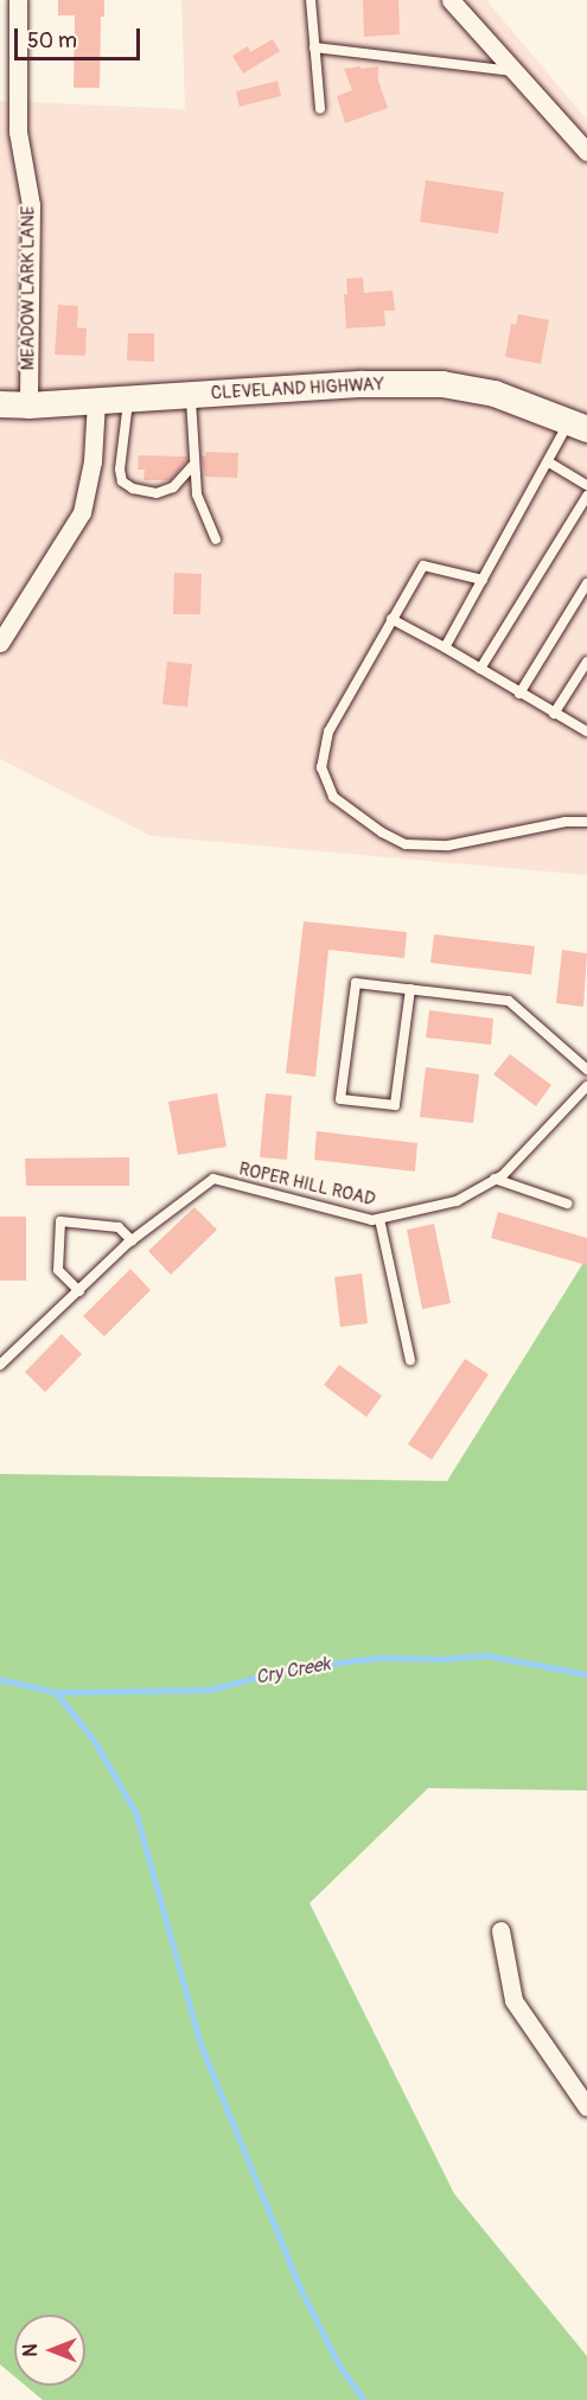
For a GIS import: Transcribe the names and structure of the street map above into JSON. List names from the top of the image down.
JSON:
{
  "streets": {
    "main road": ["CLEVELAND HIGHWAY"],
    "street": ["MEADOW LARK LANE"],
    "lane": ["ROPER HILL ROAD"]
  },
  "crossings": [
    ["MEADOW LARK LANE", "CLEVELAND HIGHWAY"]
  ],
  "water": ["Cry Creek"],
  "scale_bar": "50 m",
  "north": "left"
}
